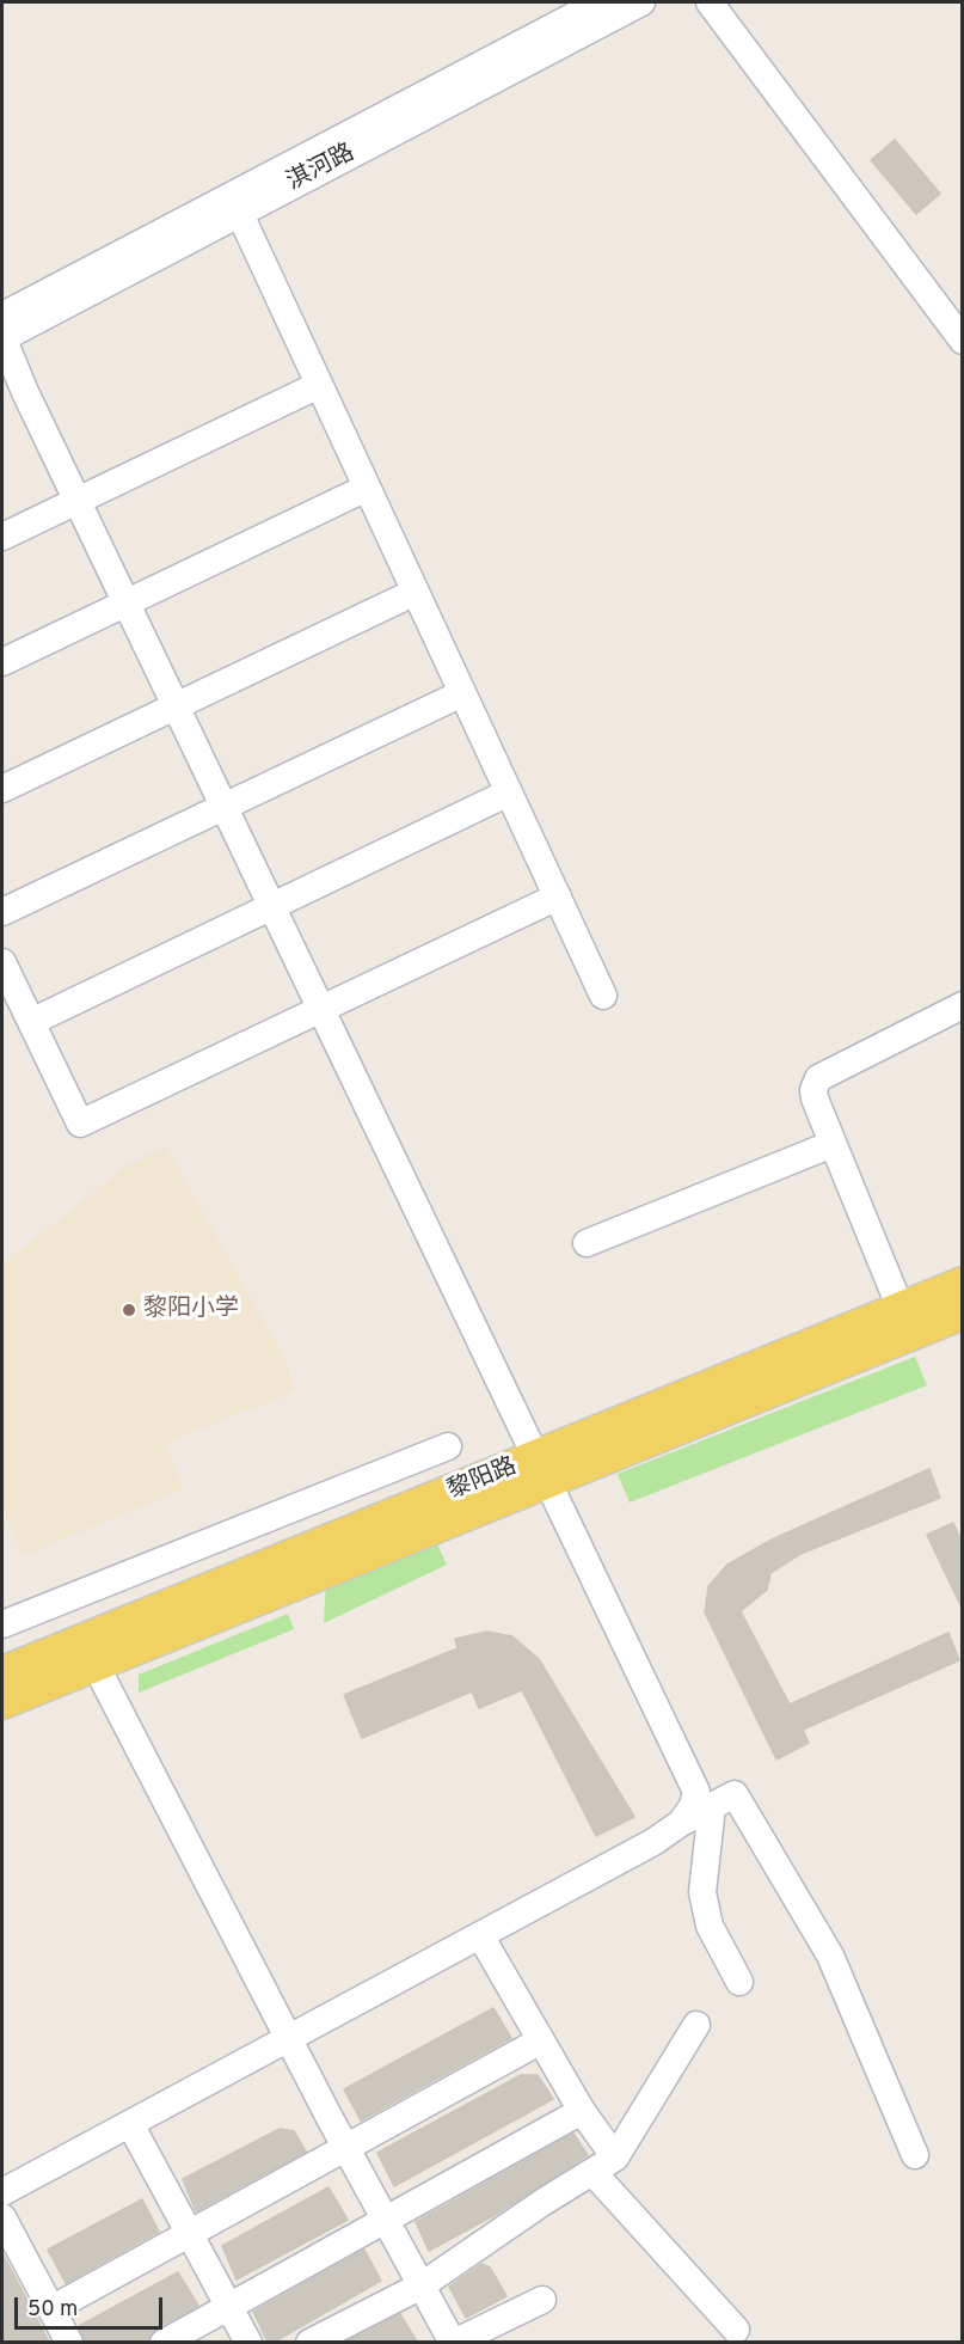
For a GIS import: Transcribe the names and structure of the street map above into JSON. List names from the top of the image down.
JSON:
{
  "streets": {
    "main road": ["黎阳路"],
    "street": ["淇河路"]
  },
  "places": ["黎阳小学"],
  "scale_bar": "50 m"
}
